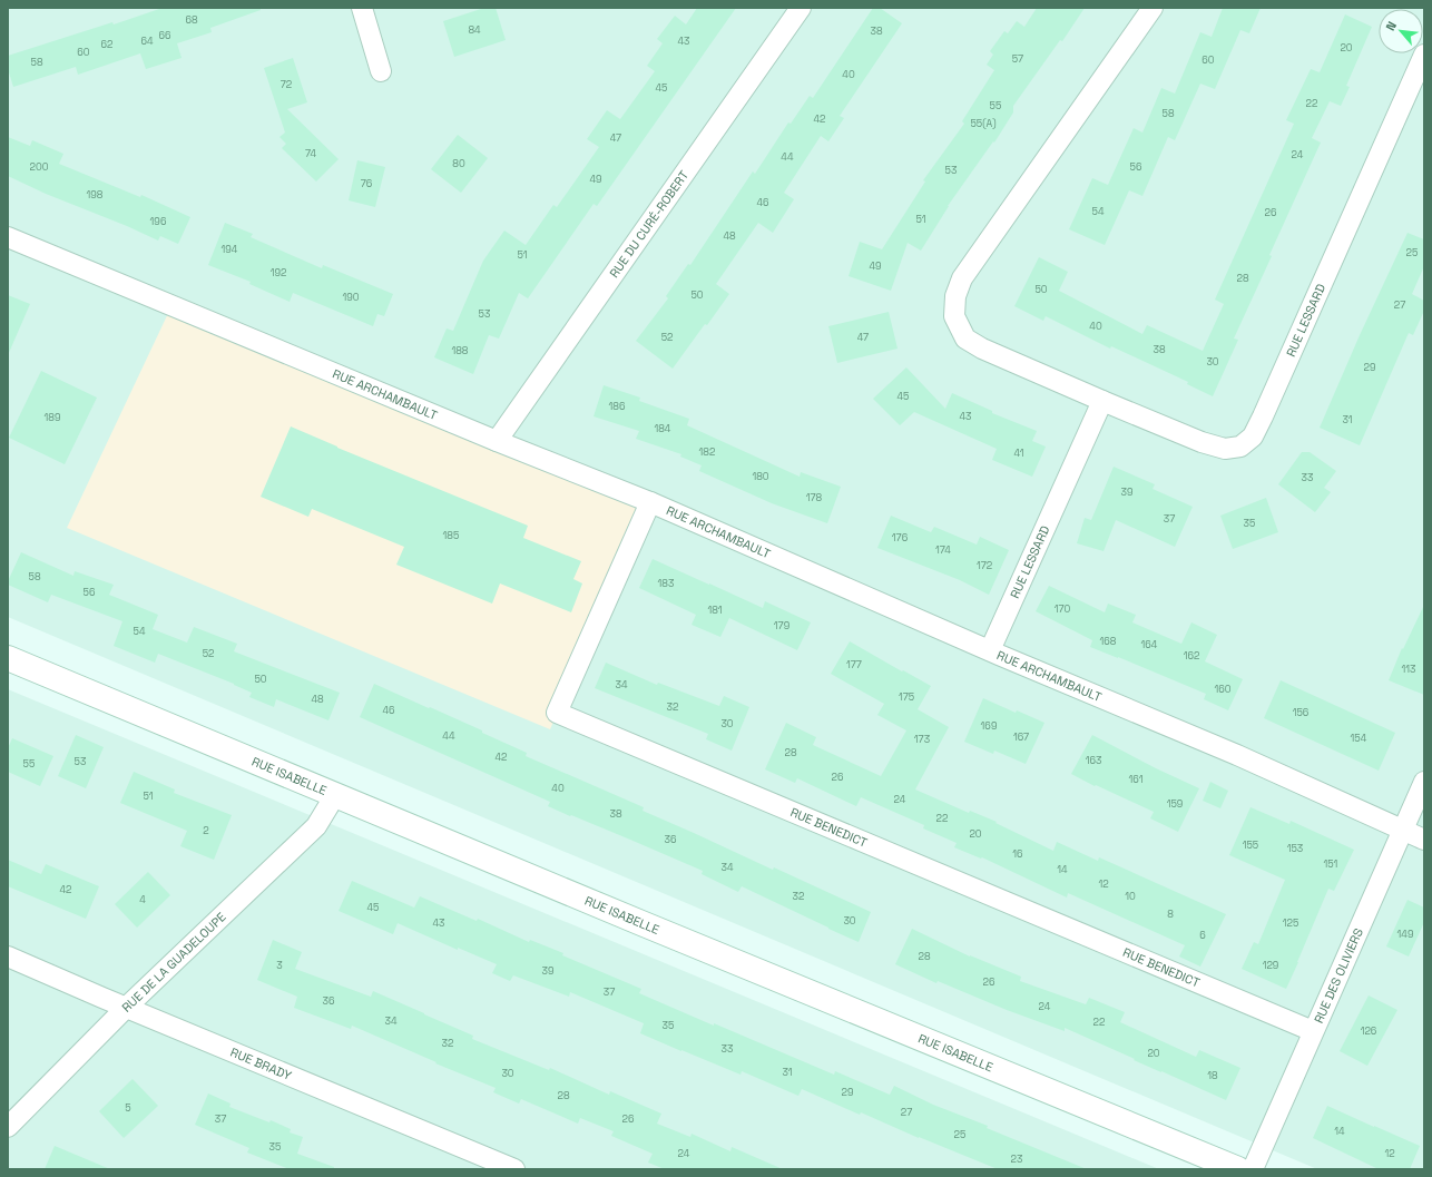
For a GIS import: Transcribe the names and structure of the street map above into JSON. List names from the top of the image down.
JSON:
{
  "streets": {
    "street": [
      "RUE DU CURÉ-ROBERT",
      "RUE LESSARD",
      "RUE ARCHAMBAULT",
      "RUE ISABELLE",
      "RUE BENEDICT",
      "RUE DE LA GUADELOUPE",
      "RUE DES OLIVIERS",
      "RUE BRADY"
    ]
  },
  "crossings": [
    ["RUE DU CURÉ-ROBERT", "RUE ARCHAMBAULT"],
    ["RUE LESSARD", "RUE ARCHAMBAULT"],
    ["RUE ARCHAMBAULT", "RUE BENEDICT"],
    ["RUE ARCHAMBAULT", "RUE DES OLIVIERS"],
    ["RUE ISABELLE", "RUE DE LA GUADELOUPE"],
    ["RUE BENEDICT", "RUE DES OLIVIERS"],
    ["RUE DE LA GUADELOUPE", "RUE BRADY"]
  ],
  "house_numbers": [
    "68",
    "84",
    "38",
    "66",
    "64",
    "43",
    "62",
    "20",
    "60",
    "57",
    "60",
    "58",
    "40",
    "72",
    "45",
    "22",
    "55",
    "58",
    "42",
    "55(A)",
    "47",
    "74",
    "24",
    "44",
    "80",
    "200",
    "56",
    "53",
    "49",
    "76",
    "198",
    "46",
    "54",
    "26",
    "51",
    "196",
    "48",
    "194",
    "25",
    "51",
    "49",
    "192",
    "28",
    "50",
    "50",
    "190",
    "27",
    "53",
    "40",
    "52",
    "47",
    "38",
    "188",
    "30",
    "29",
    "45",
    "186",
    "43",
    "189",
    "31",
    "184",
    "182",
    "41",
    "180",
    "33",
    "39",
    "178",
    "37",
    "35",
    "185",
    "176",
    "174",
    "172",
    "58",
    "183",
    "56",
    "170",
    "181",
    "179",
    "54",
    "168",
    "164",
    "52",
    "162",
    "177",
    "113",
    "50",
    "34",
    "160",
    "175",
    "48",
    "32",
    "46",
    "156",
    "30",
    "169",
    "44",
    "167",
    "154",
    "173",
    "28",
    "42",
    "163",
    "53",
    "55",
    "26",
    "161",
    "40",
    "51",
    "24",
    "159",
    "38",
    "22",
    "2",
    "20",
    "36",
    "155",
    "153",
    "16",
    "151",
    "34",
    "14",
    "12",
    "42",
    "32",
    "10",
    "4",
    "45",
    "8",
    "30",
    "43",
    "125",
    "149",
    "6",
    "28",
    "3",
    "129",
    "39",
    "26",
    "37",
    "36",
    "24",
    "34",
    "22",
    "35",
    "126",
    "32",
    "33",
    "20",
    "31",
    "30",
    "18",
    "29",
    "28",
    "5",
    "27",
    "37",
    "26",
    "14",
    "25",
    "35",
    "24",
    "12",
    "23"
  ],
  "north": "top left"
}
